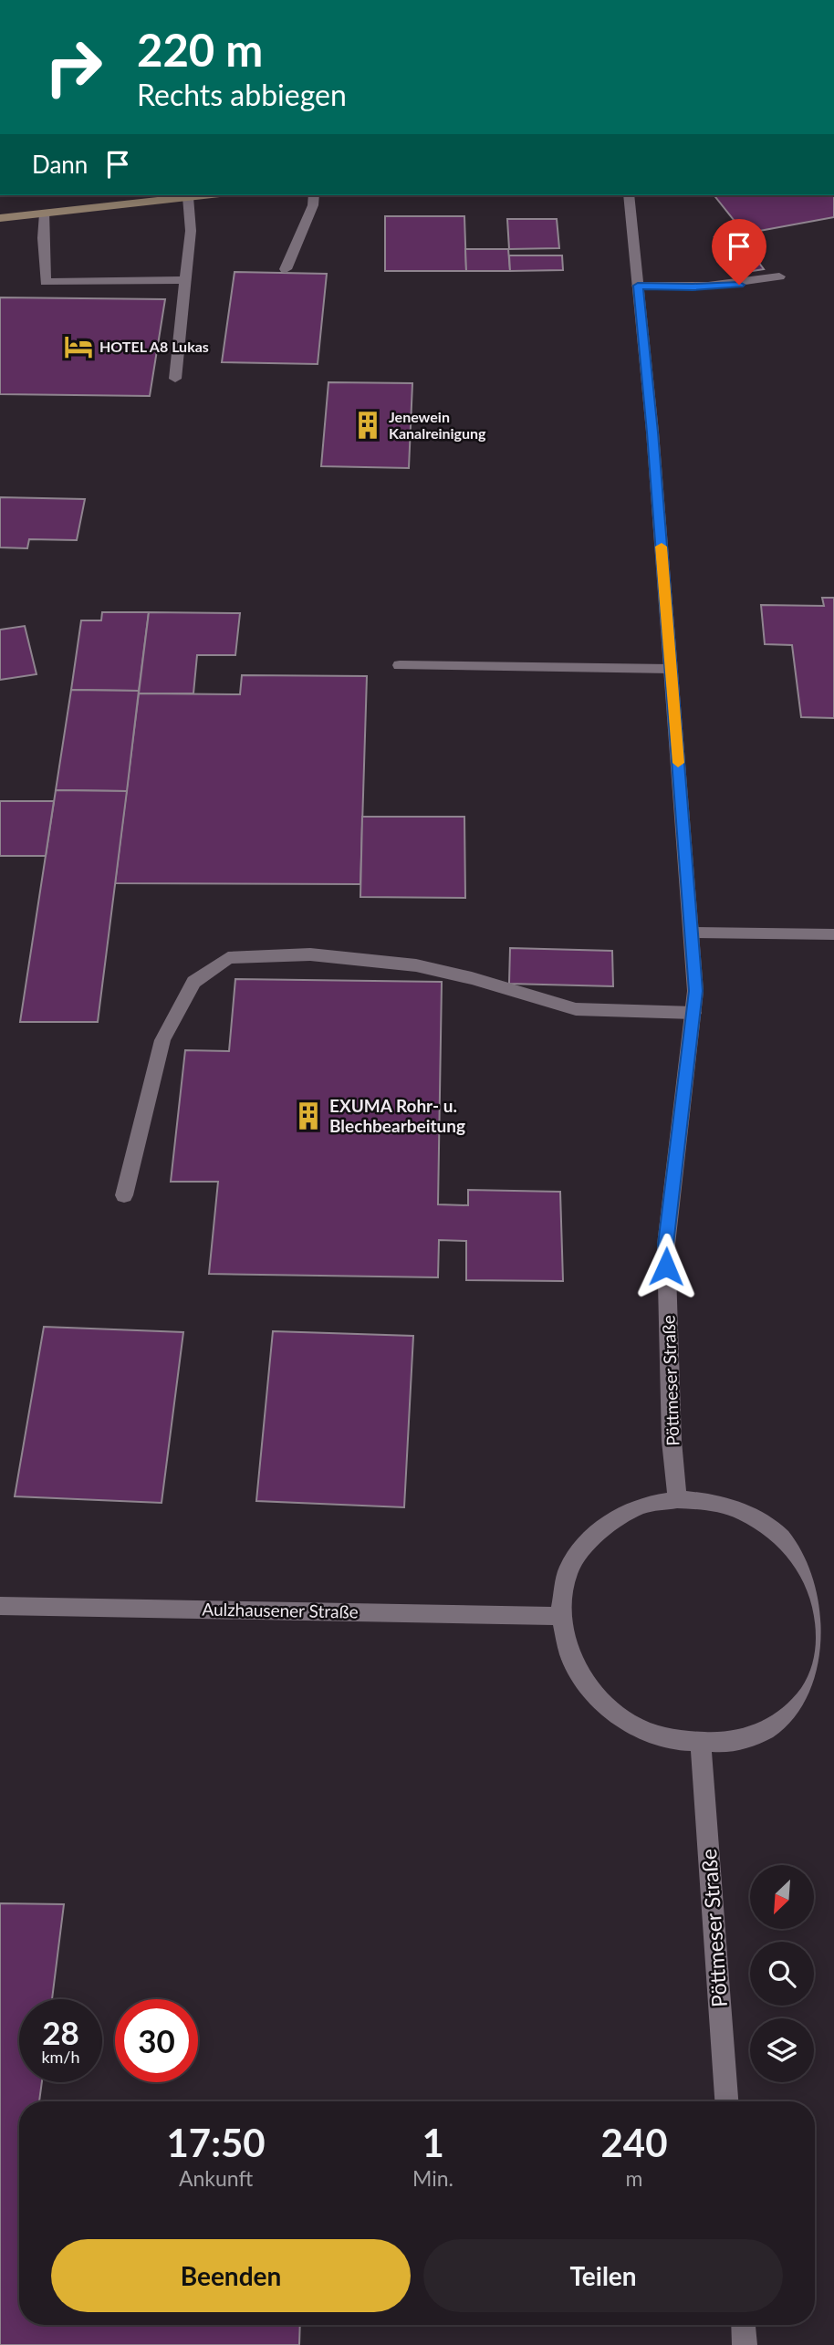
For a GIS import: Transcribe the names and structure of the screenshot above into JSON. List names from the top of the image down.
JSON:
{
  "streets": {
    "street": ["Pöttmeser Straße", "Aulzhausener Straße"]
  },
  "places": {
    "hotel": ["HOTEL A8 Lukas"],
    "building": ["Jenewein Kanalreinigung", "EXUMA Rohr- u. Blechbearbeitung"]
  },
  "north": "bottom left",
  "page": {
    "turn": ["220 m", "Rechts abbiegen"],
    "then": "Dann",
    "speed": "28 km/h",
    "limit": "30",
    "eta": [
      "17:50",
      "Ankunft",
      "1",
      "Min.",
      "240",
      "m"
    ],
    "buttons": ["Beenden", "Teilen"]
  }
}
